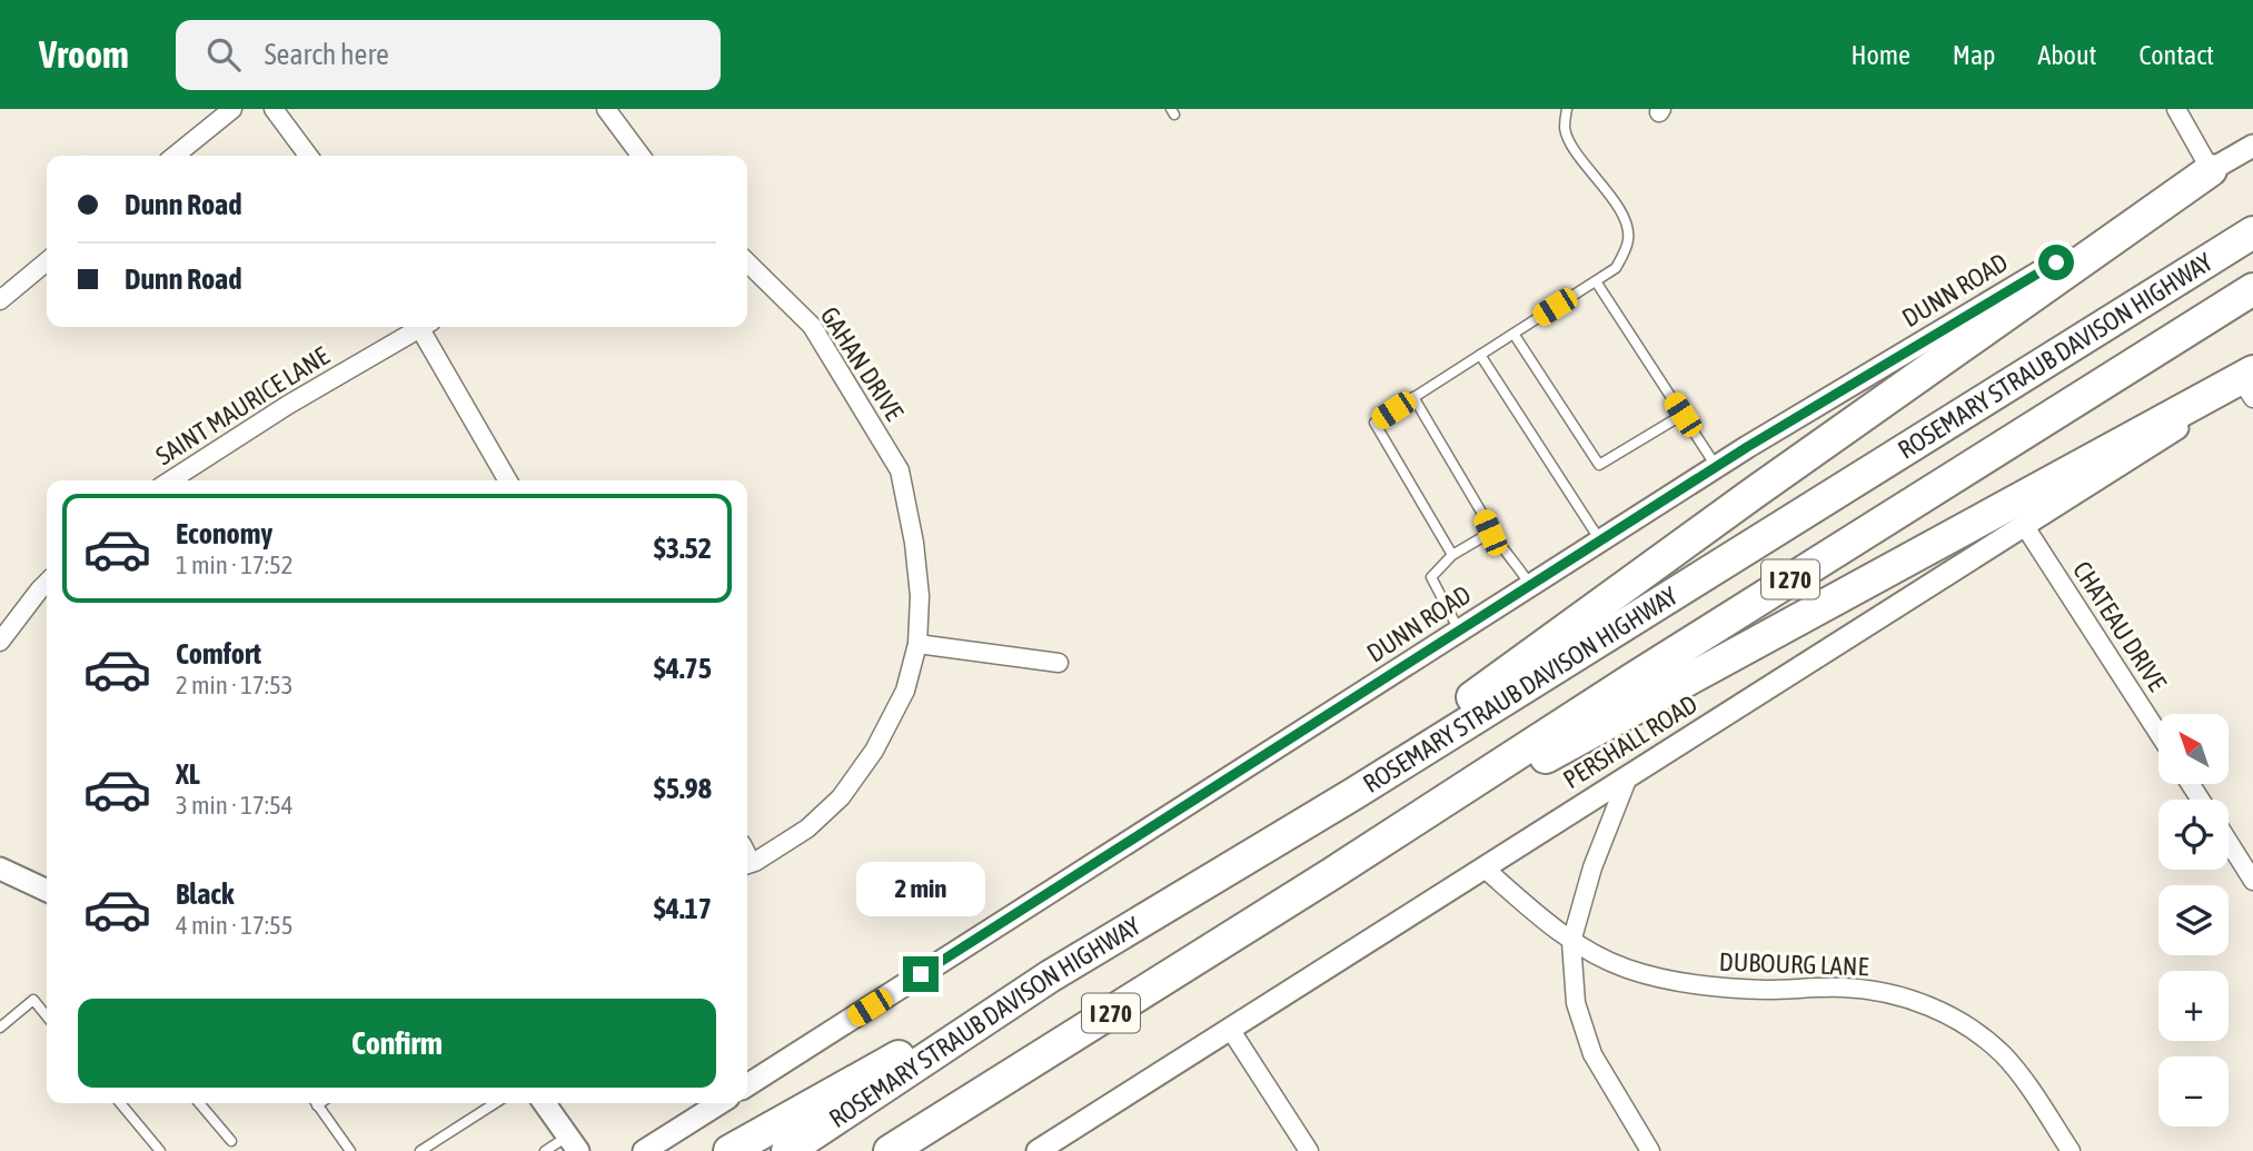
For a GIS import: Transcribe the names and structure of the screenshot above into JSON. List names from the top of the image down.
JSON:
{
  "streets": {
    "highway": ["ROSEMARY STRAUB DAVISON HIGHWAY", "I 270"],
    "street": [
      "DUNN ROAD",
      "GAHAN DRIVE",
      "SAINT MAURICE LANE",
      "CHATEAU DRIVE",
      "PERSHALL ROAD",
      "DUBOURG LANE"
    ]
  },
  "crossings": [
    ["CHATEAU DRIVE", "PERSHALL ROAD"],
    ["PERSHALL ROAD", "DUBOURG LANE"]
  ],
  "north": "top left",
  "page": {
    "header": "Vroom",
    "search": "Search here",
    "nav": [
      "Home",
      "Map",
      "About",
      "Contact"
    ],
    "banner": ["Dunn Road", "Dunn Road"],
    "list": [
      {
        "name": "Economy",
        "note": "1 min · 17:52",
        "value": "$3.52"
      },
      {
        "name": "Comfort",
        "note": "2 min · 17:53",
        "value": "$4.75"
      },
      {
        "name": "XL",
        "note": "3 min · 17:54",
        "value": "$5.98"
      },
      {
        "name": "Black",
        "note": "4 min · 17:55",
        "value": "$4.17"
      }
    ],
    "map_buttons": ["+", "−"],
    "bubble": "2 min",
    "buttons": "Confirm"
  }
}
